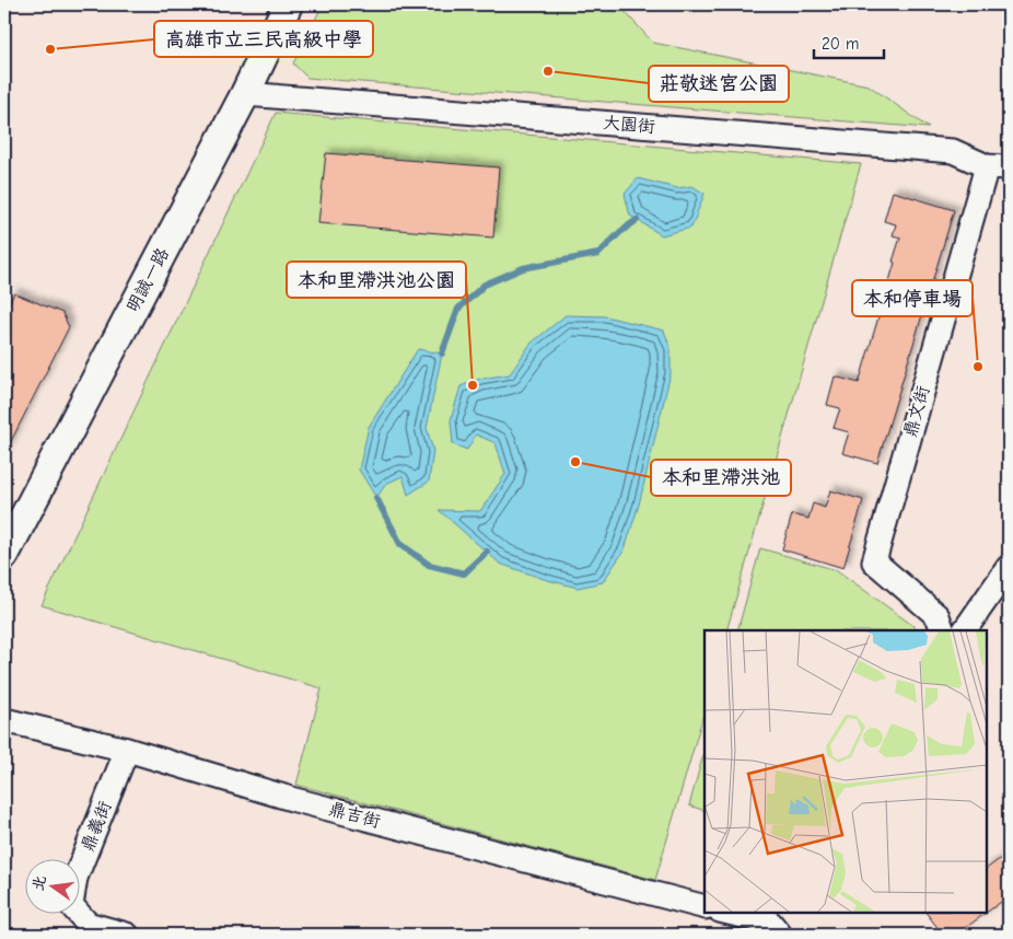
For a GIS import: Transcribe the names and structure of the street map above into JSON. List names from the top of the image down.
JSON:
{
  "streets": {
    "street": [
      "大園街",
      "明誠一路",
      "鼎文街",
      "鼎吉街",
      "鼎義街"
    ]
  },
  "crossings": [
    ["大園街", "明誠一路"],
    ["大園街", "鼎文街"],
    ["鼎吉街", "鼎義街"]
  ],
  "places": [
    "高雄市立三民高級中學",
    "莊敬迷宮公園",
    "本和停車場",
    "本和里滯洪池公園",
    "本和里滯洪池"
  ],
  "scale_bar": "20 m",
  "north": "left"
}
